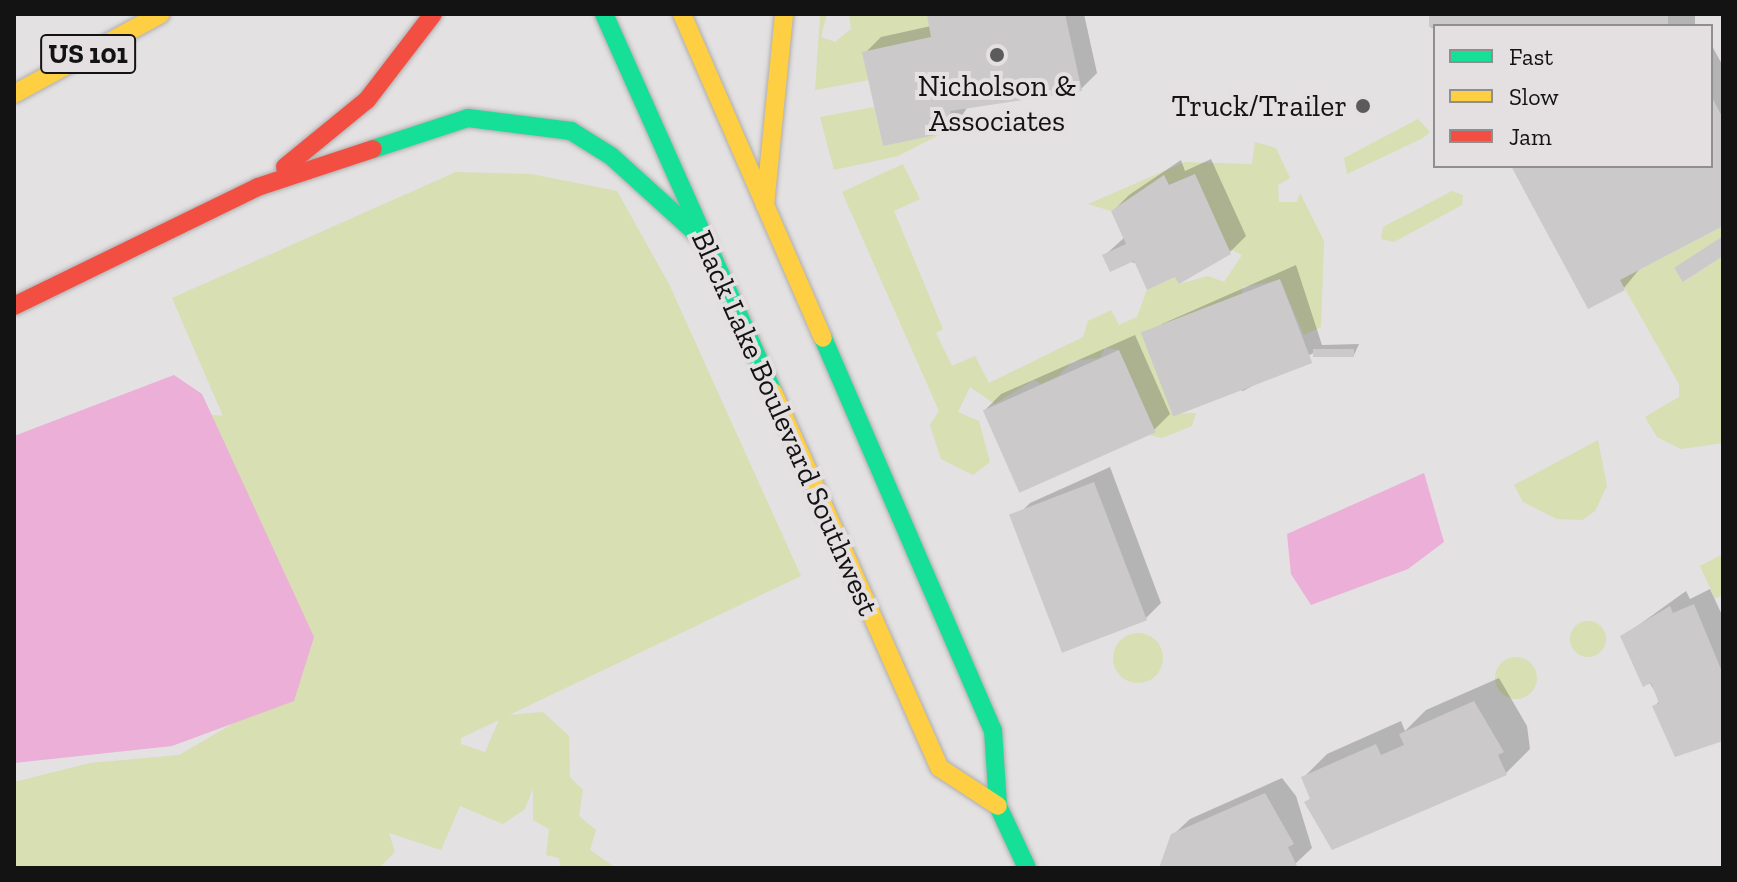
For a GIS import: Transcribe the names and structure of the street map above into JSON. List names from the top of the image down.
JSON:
{
  "streets": {
    "main road": ["US 101", "Black Lake Boulevard Southwest"]
  },
  "places": ["Nicholson & Associates", "Truck/Trailer"],
  "legend": ["Fast", "Slow", "Jam"]
}
